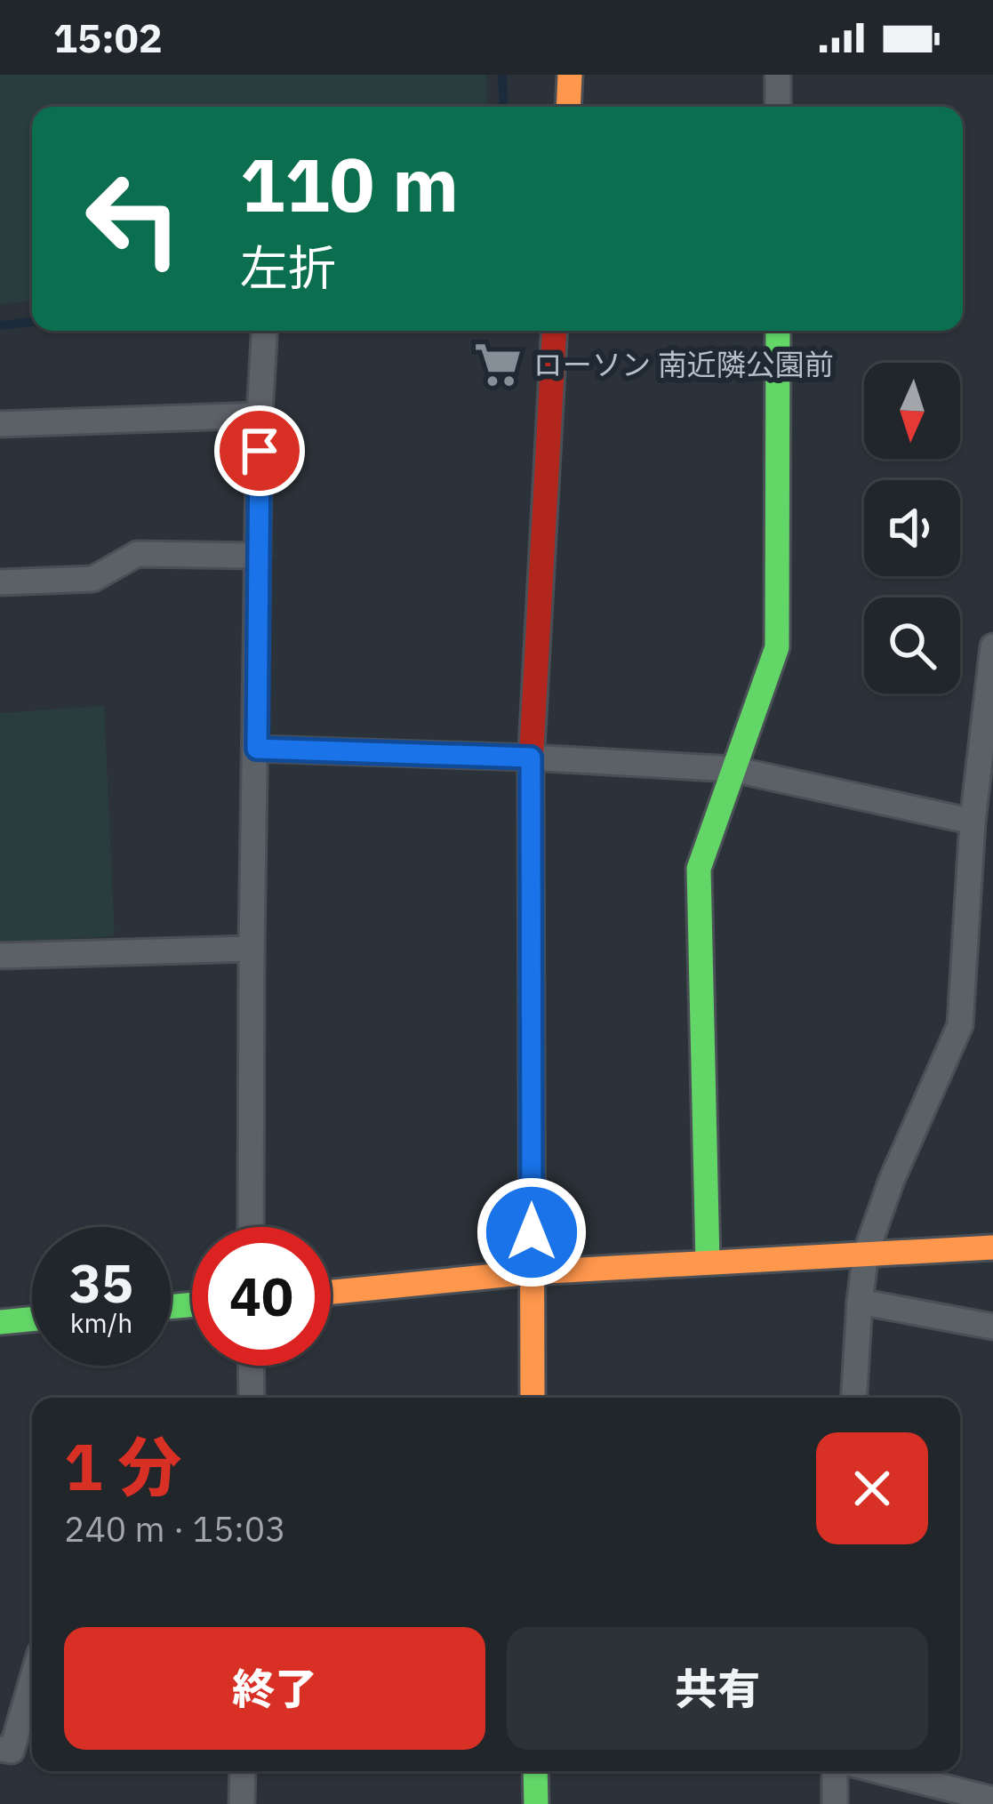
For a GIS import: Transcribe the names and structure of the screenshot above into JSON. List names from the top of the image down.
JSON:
{
  "places": {
    "supermarket": ["ローソン 南近隣公園前"]
  },
  "north": "bottom",
  "page": {
    "status": "15:02",
    "turn": ["110 m", "左折"],
    "speed": "35 km/h",
    "limit": "40",
    "heading": ["1 分", "240 m · 15:03"],
    "buttons": ["終了", "共有"]
  }
}
